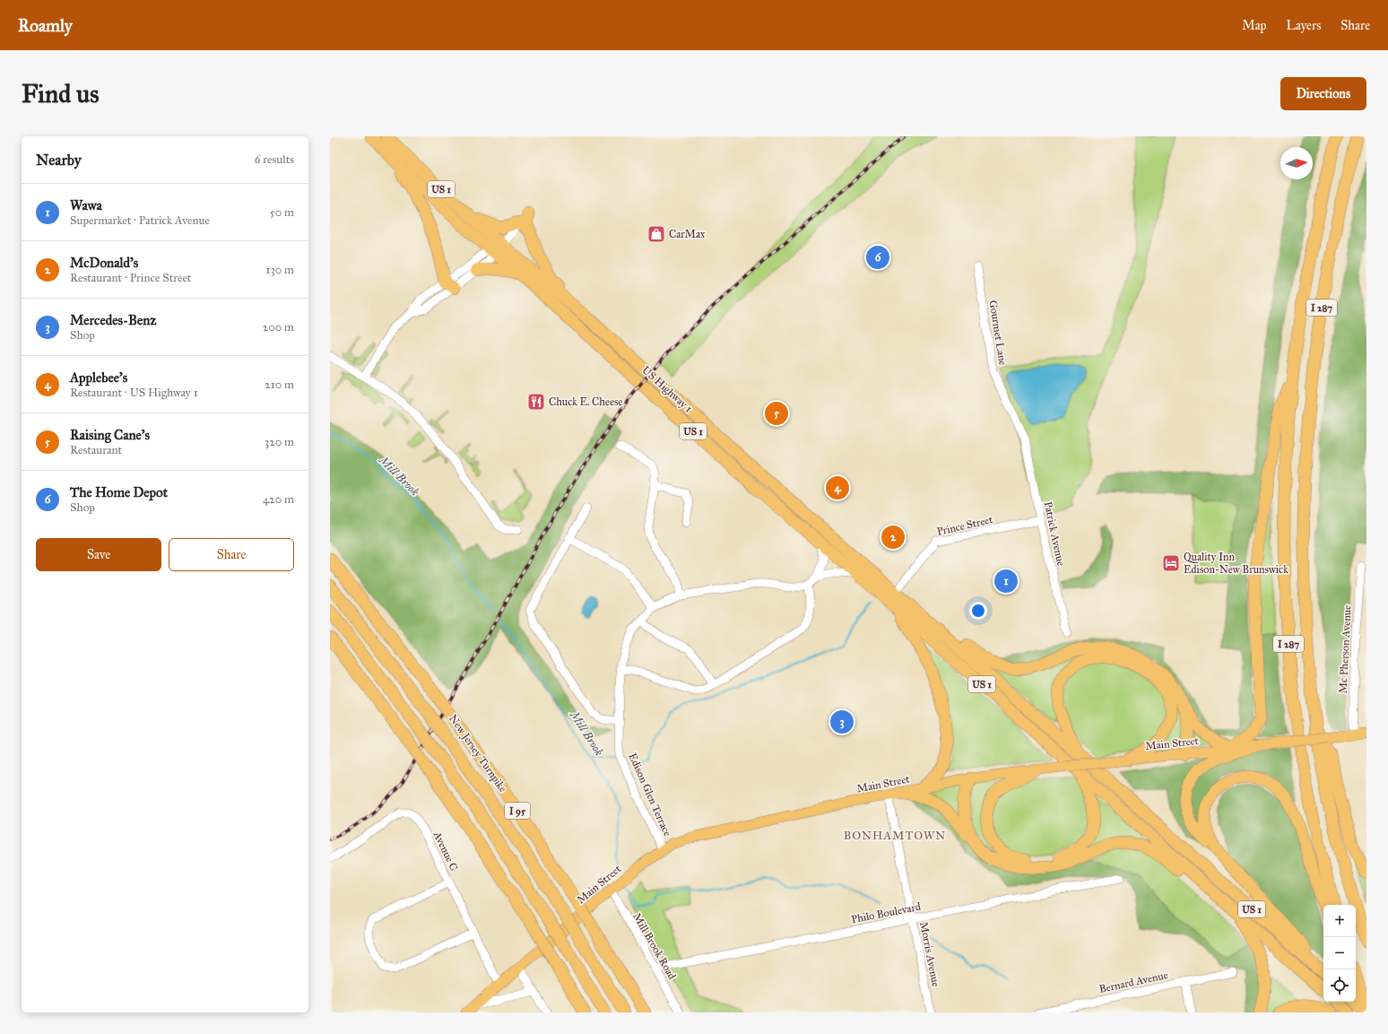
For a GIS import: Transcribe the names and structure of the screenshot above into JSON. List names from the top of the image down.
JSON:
{
  "streets": {
    "highway": [
      "US 1",
      "I 287",
      "US Highway 1",
      "New Jersey Turnpike",
      "I 95"
    ],
    "main road": ["Main Street"],
    "street": [
      "Gourmet Lane",
      "Prince Street",
      "Patrick Avenue",
      "Mc Pherson Avenue",
      "Edison Glen Terrace",
      "Avenue C",
      "Philo Boulevard",
      "Mill Brook Road",
      "Morris Avenue",
      "Bernard Avenue"
    ]
  },
  "crossings": [
    ["US 1", "US Highway 1"],
    ["US 1", "Prince Street"],
    ["Gourmet Lane", "Patrick Avenue"],
    ["US Highway 1", "Prince Street"],
    ["Prince Street", "Patrick Avenue"],
    ["Mc Pherson Avenue", "Main Street"],
    ["Main Street", "Edison Glen Terrace"],
    ["Main Street", "Avenue C"],
    ["Main Street", "Mill Brook Road"],
    ["Main Street", "Morris Avenue"],
    ["Philo Boulevard", "Mill Brook Road"],
    ["Philo Boulevard", "Morris Avenue"]
  ],
  "districts": ["BONHAMTOWN"],
  "water": ["Mill Brook"],
  "places": {
    "shop": ["CarMax"],
    "restaurant": ["Chuck E. Cheese"],
    "hotel": ["Quality Inn Edison-New Brunswick"]
  },
  "north": "right",
  "page": {
    "header": "Roamly",
    "nav": ["Map", "Layers", "Share"],
    "buttons": [
      "Directions",
      ["Save", "Share"]
    ],
    "title": "Find us",
    "heading": ["Nearby", "6 results"],
    "list": [
      {
        "mark": "1",
        "name": "Wawa",
        "note": "Supermarket · Patrick Avenue",
        "value": "50 m"
      },
      {
        "mark": "2",
        "name": "McDonald's",
        "note": "Restaurant · Prince Street",
        "value": "130 m"
      },
      {
        "mark": "3",
        "name": "Mercedes-Benz",
        "note": "Shop",
        "value": "200 m"
      },
      {
        "mark": "4",
        "name": "Applebee's",
        "note": "Restaurant · US Highway 1",
        "value": "210 m"
      },
      {
        "mark": "5",
        "name": "Raising Cane's",
        "note": "Restaurant",
        "value": "320 m"
      },
      {
        "mark": "6",
        "name": "The Home Depot",
        "note": "Shop",
        "value": "420 m"
      }
    ],
    "pins": [
      "6",
      "5",
      "4",
      "2",
      "1",
      "3"
    ],
    "map_buttons": ["+", "−"]
  }
}
